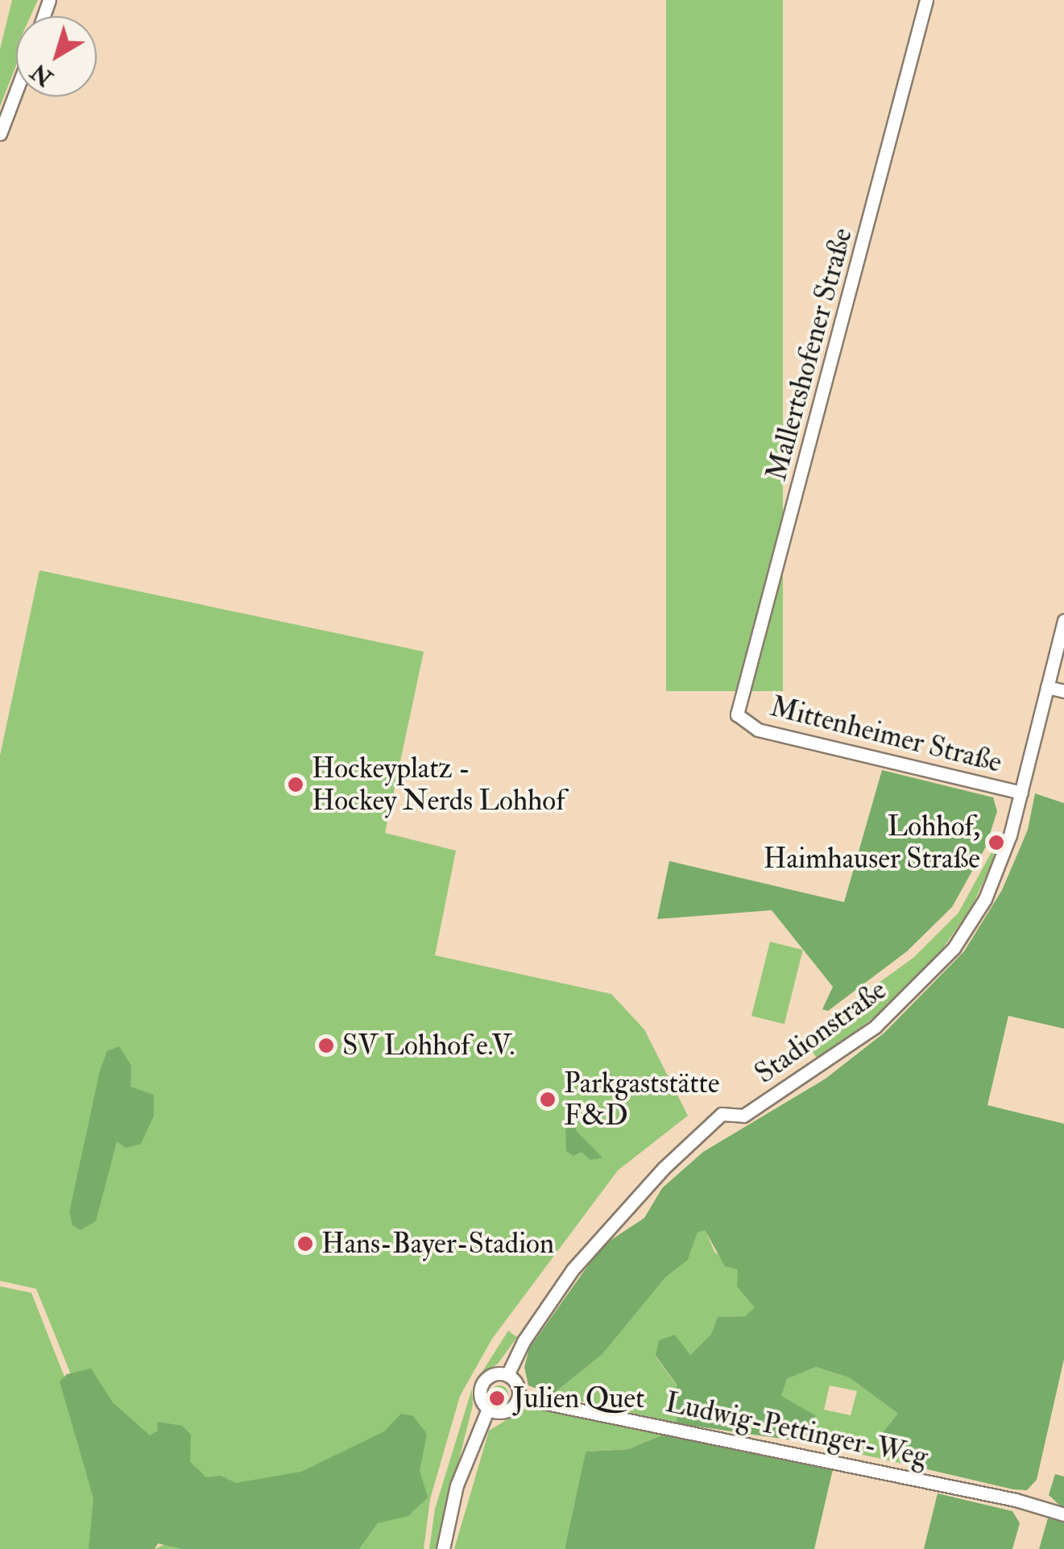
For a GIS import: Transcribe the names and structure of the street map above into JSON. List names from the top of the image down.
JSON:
{
  "streets": {
    "street": [
      "Mallertshofener Straße",
      "Mittenheimer Straße",
      "Stadionstraße",
      "Ludwig-Pettinger-Weg"
    ]
  },
  "crossings": [
    ["Mallertshofener Straße", "Mittenheimer Straße"],
    ["Mittenheimer Straße", "Stadionstraße"],
    ["Stadionstraße", "Ludwig-Pettinger-Weg"]
  ],
  "places": [
    "Hockeyplatz - Hockey Nerds Lohhof",
    "Lohhof, Haimhauser Straße",
    "SV Lohhof e.V.",
    "Parkgaststätte F&D",
    "Hans-Bayer-Stadion",
    "Julien Quet"
  ],
  "north": "bottom left"
}
